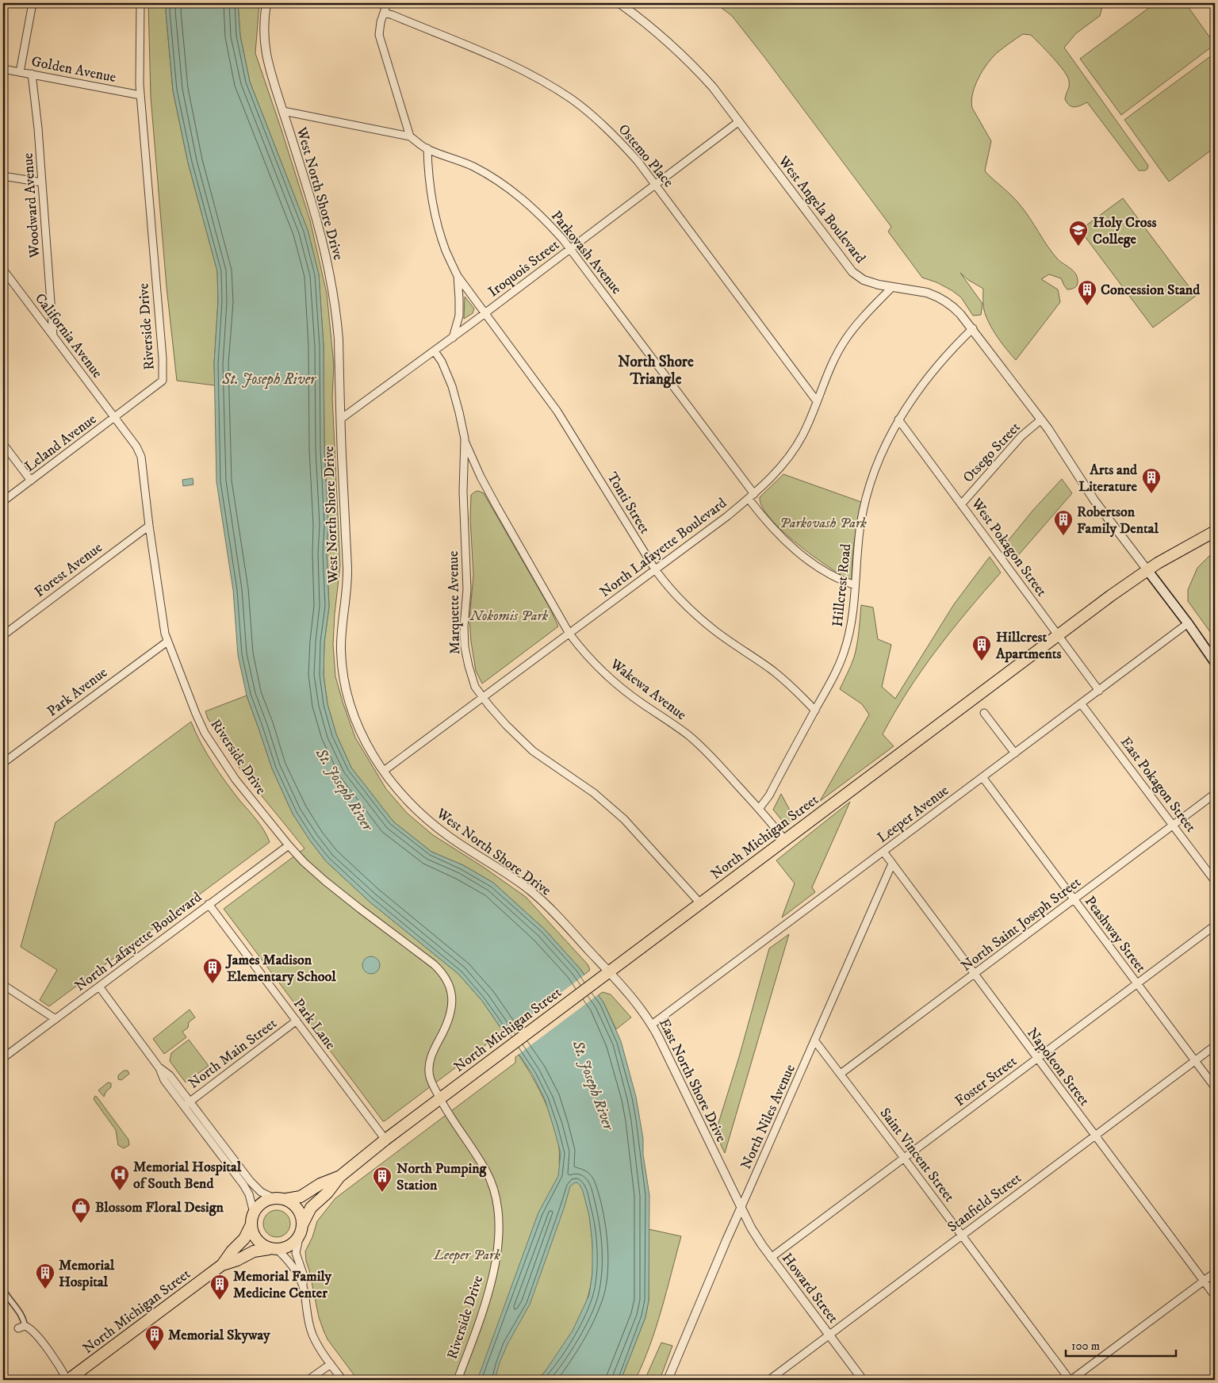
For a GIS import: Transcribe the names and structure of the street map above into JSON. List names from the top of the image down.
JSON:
{
  "streets": {
    "main road": ["North Michigan Street"],
    "street": [
      "Golden Avenue",
      "Ostemo Place",
      "West North Shore Drive",
      "Woodward Avenue",
      "West Angela Boulevard",
      "Parkovash Avenue",
      "Iroquois Street",
      "Riverside Drive",
      "California Avenue",
      "Leland Avenue",
      "Otsego Street",
      "Tonti Street",
      "North Lafayette Boulevard",
      "West Pokagon Street",
      "Forest Avenue",
      "Hillcrest Road",
      "Marquette Avenue",
      "Wakewa Avenue",
      "Park Avenue",
      "East Pokagon Street",
      "Leeper Avenue",
      "North Saint Joseph Street",
      "Peashway Street",
      "Park Lane",
      "North Main Street",
      "Napoleon Street",
      "East North Shore Drive",
      "Foster Street",
      "North Niles Avenue",
      "Saint Vincent Street",
      "Stanfield Street",
      "Howard Street"
    ]
  },
  "crossings": [
    ["Golden Avenue", "Woodward Avenue"],
    ["Golden Avenue", "Riverside Drive"],
    ["Ostemo Place", "Iroquois Street"],
    ["Ostemo Place", "North Lafayette Boulevard"],
    ["West North Shore Drive", "Parkovash Avenue"],
    ["West North Shore Drive", "Iroquois Street"],
    ["West North Shore Drive", "North Lafayette Boulevard"],
    ["West North Shore Drive", "North Michigan Street"],
    ["West North Shore Drive", "East North Shore Drive"],
    ["Woodward Avenue", "California Avenue"],
    ["West Angela Boulevard", "Iroquois Street"],
    ["West Angela Boulevard", "Otsego Street"],
    ["West Angela Boulevard", "North Lafayette Boulevard"],
    ["West Angela Boulevard", "Hillcrest Road"],
    ["West Angela Boulevard", "North Michigan Street"],
    ["Parkovash Avenue", "Iroquois Street"],
    ["Parkovash Avenue", "North Lafayette Boulevard"],
    ["Parkovash Avenue", "Hillcrest Road"],
    ["Iroquois Street", "Tonti Street"],
    ["Iroquois Street", "Marquette Avenue"],
    ["Riverside Drive", "California Avenue"],
    ["Riverside Drive", "Leland Avenue"],
    ["Riverside Drive", "North Lafayette Boulevard"],
    ["Riverside Drive", "Forest Avenue"],
    ["Riverside Drive", "Park Avenue"],
    ["Riverside Drive", "North Michigan Street"],
    ["California Avenue", "Leland Avenue"],
    ["Otsego Street", "West Pokagon Street"],
    ["Tonti Street", "North Lafayette Boulevard"],
    ["Tonti Street", "Hillcrest Road"],
    ["North Lafayette Boulevard", "Marquette Avenue"],
    ["North Lafayette Boulevard", "Wakewa Avenue"],
    ["North Lafayette Boulevard", "Park Lane"],
    ["West Pokagon Street", "Hillcrest Road"],
    ["West Pokagon Street", "Leeper Avenue"],
    ["West Pokagon Street", "North Michigan Street"],
    ["Hillcrest Road", "Wakewa Avenue"],
    ["Marquette Avenue", "Wakewa Avenue"],
    ["Marquette Avenue", "North Michigan Street"],
    ["Wakewa Avenue", "North Michigan Street"],
    ["East Pokagon Street", "Leeper Avenue"],
    ["East Pokagon Street", "North Saint Joseph Street"],
    ["Leeper Avenue", "Peashway Street"],
    ["Leeper Avenue", "Napoleon Street"],
    ["Leeper Avenue", "East North Shore Drive"],
    ["North Michigan Street", "Park Lane"],
    ["North Michigan Street", "East North Shore Drive"],
    ["North Saint Joseph Street", "Peashway Street"],
    ["North Saint Joseph Street", "Napoleon Street"],
    ["North Saint Joseph Street", "Saint Vincent Street"],
    ["Peashway Street", "Foster Street"],
    ["Peashway Street", "Stanfield Street"],
    ["Park Lane", "North Main Street"],
    ["Napoleon Street", "Foster Street"],
    ["Napoleon Street", "North Niles Avenue"],
    ["Napoleon Street", "Stanfield Street"],
    ["East North Shore Drive", "North Niles Avenue"],
    ["East North Shore Drive", "Howard Street"],
    ["Foster Street", "Saint Vincent Street"],
    ["Foster Street", "Howard Street"],
    ["North Niles Avenue", "Saint Vincent Street"],
    ["North Niles Avenue", "Howard Street"],
    ["Saint Vincent Street", "Stanfield Street"],
    ["Stanfield Street", "Howard Street"]
  ],
  "districts": ["North Shore Triangle"],
  "water": ["St. Joseph River"],
  "parks": ["Parkovash Park", "Nokomis Park", "Leeper Park"],
  "places": {
    "school or university": ["Holy Cross College"],
    "building": [
      "Concession Stand",
      "Arts and Literature",
      "Robertson Family Dental",
      "Hillcrest Apartments",
      "James Madison Elementary School",
      "North Pumping Station",
      "Memorial Hospital",
      "Memorial Family Medicine Center",
      "Memorial Skyway"
    ],
    "hospital": ["Memorial Hospital of South Bend"],
    "shop": ["Blossom Floral Design"]
  },
  "scale_bar": "100 m"
}
